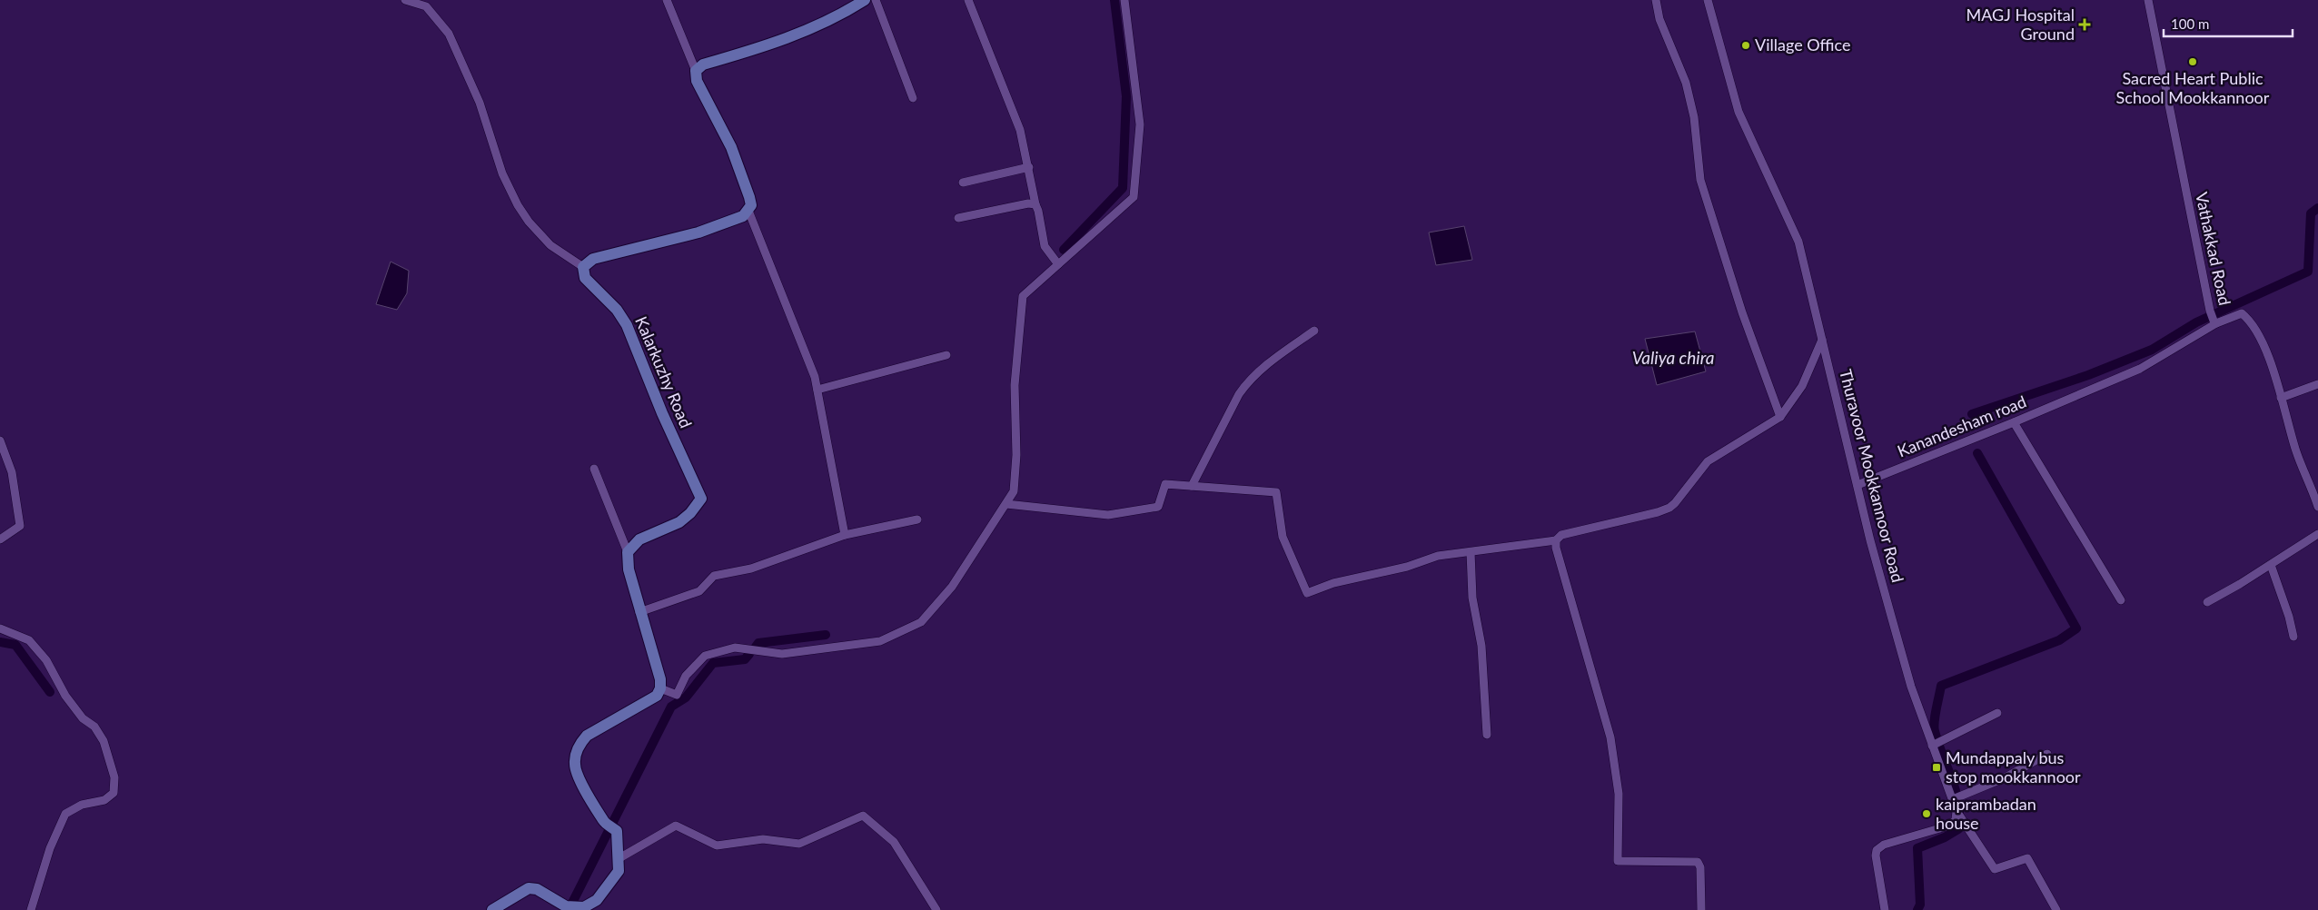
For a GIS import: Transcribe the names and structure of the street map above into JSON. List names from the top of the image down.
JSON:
{
  "streets": {
    "main road": ["Kalarkuzhy Road"],
    "street": ["Vathakkad Road", "Kanandesham road", "Thuravoor Mookkannoor Road"]
  },
  "crossings": [
    ["Vathakkad Road", "Kanandesham road"],
    ["Kanandesham road", "Thuravoor Mookkannoor Road"]
  ],
  "water": ["Valiya chira"],
  "places": {
    "health": ["MAGJ Hospital Ground"],
    "other": ["Village Office", "Sacred Heart Public School Mookkannoor", "kaiprambadan house"],
    "transit": ["Mundappaly bus stop mookkannoor"]
  },
  "scale_bar": "100 m"
}
